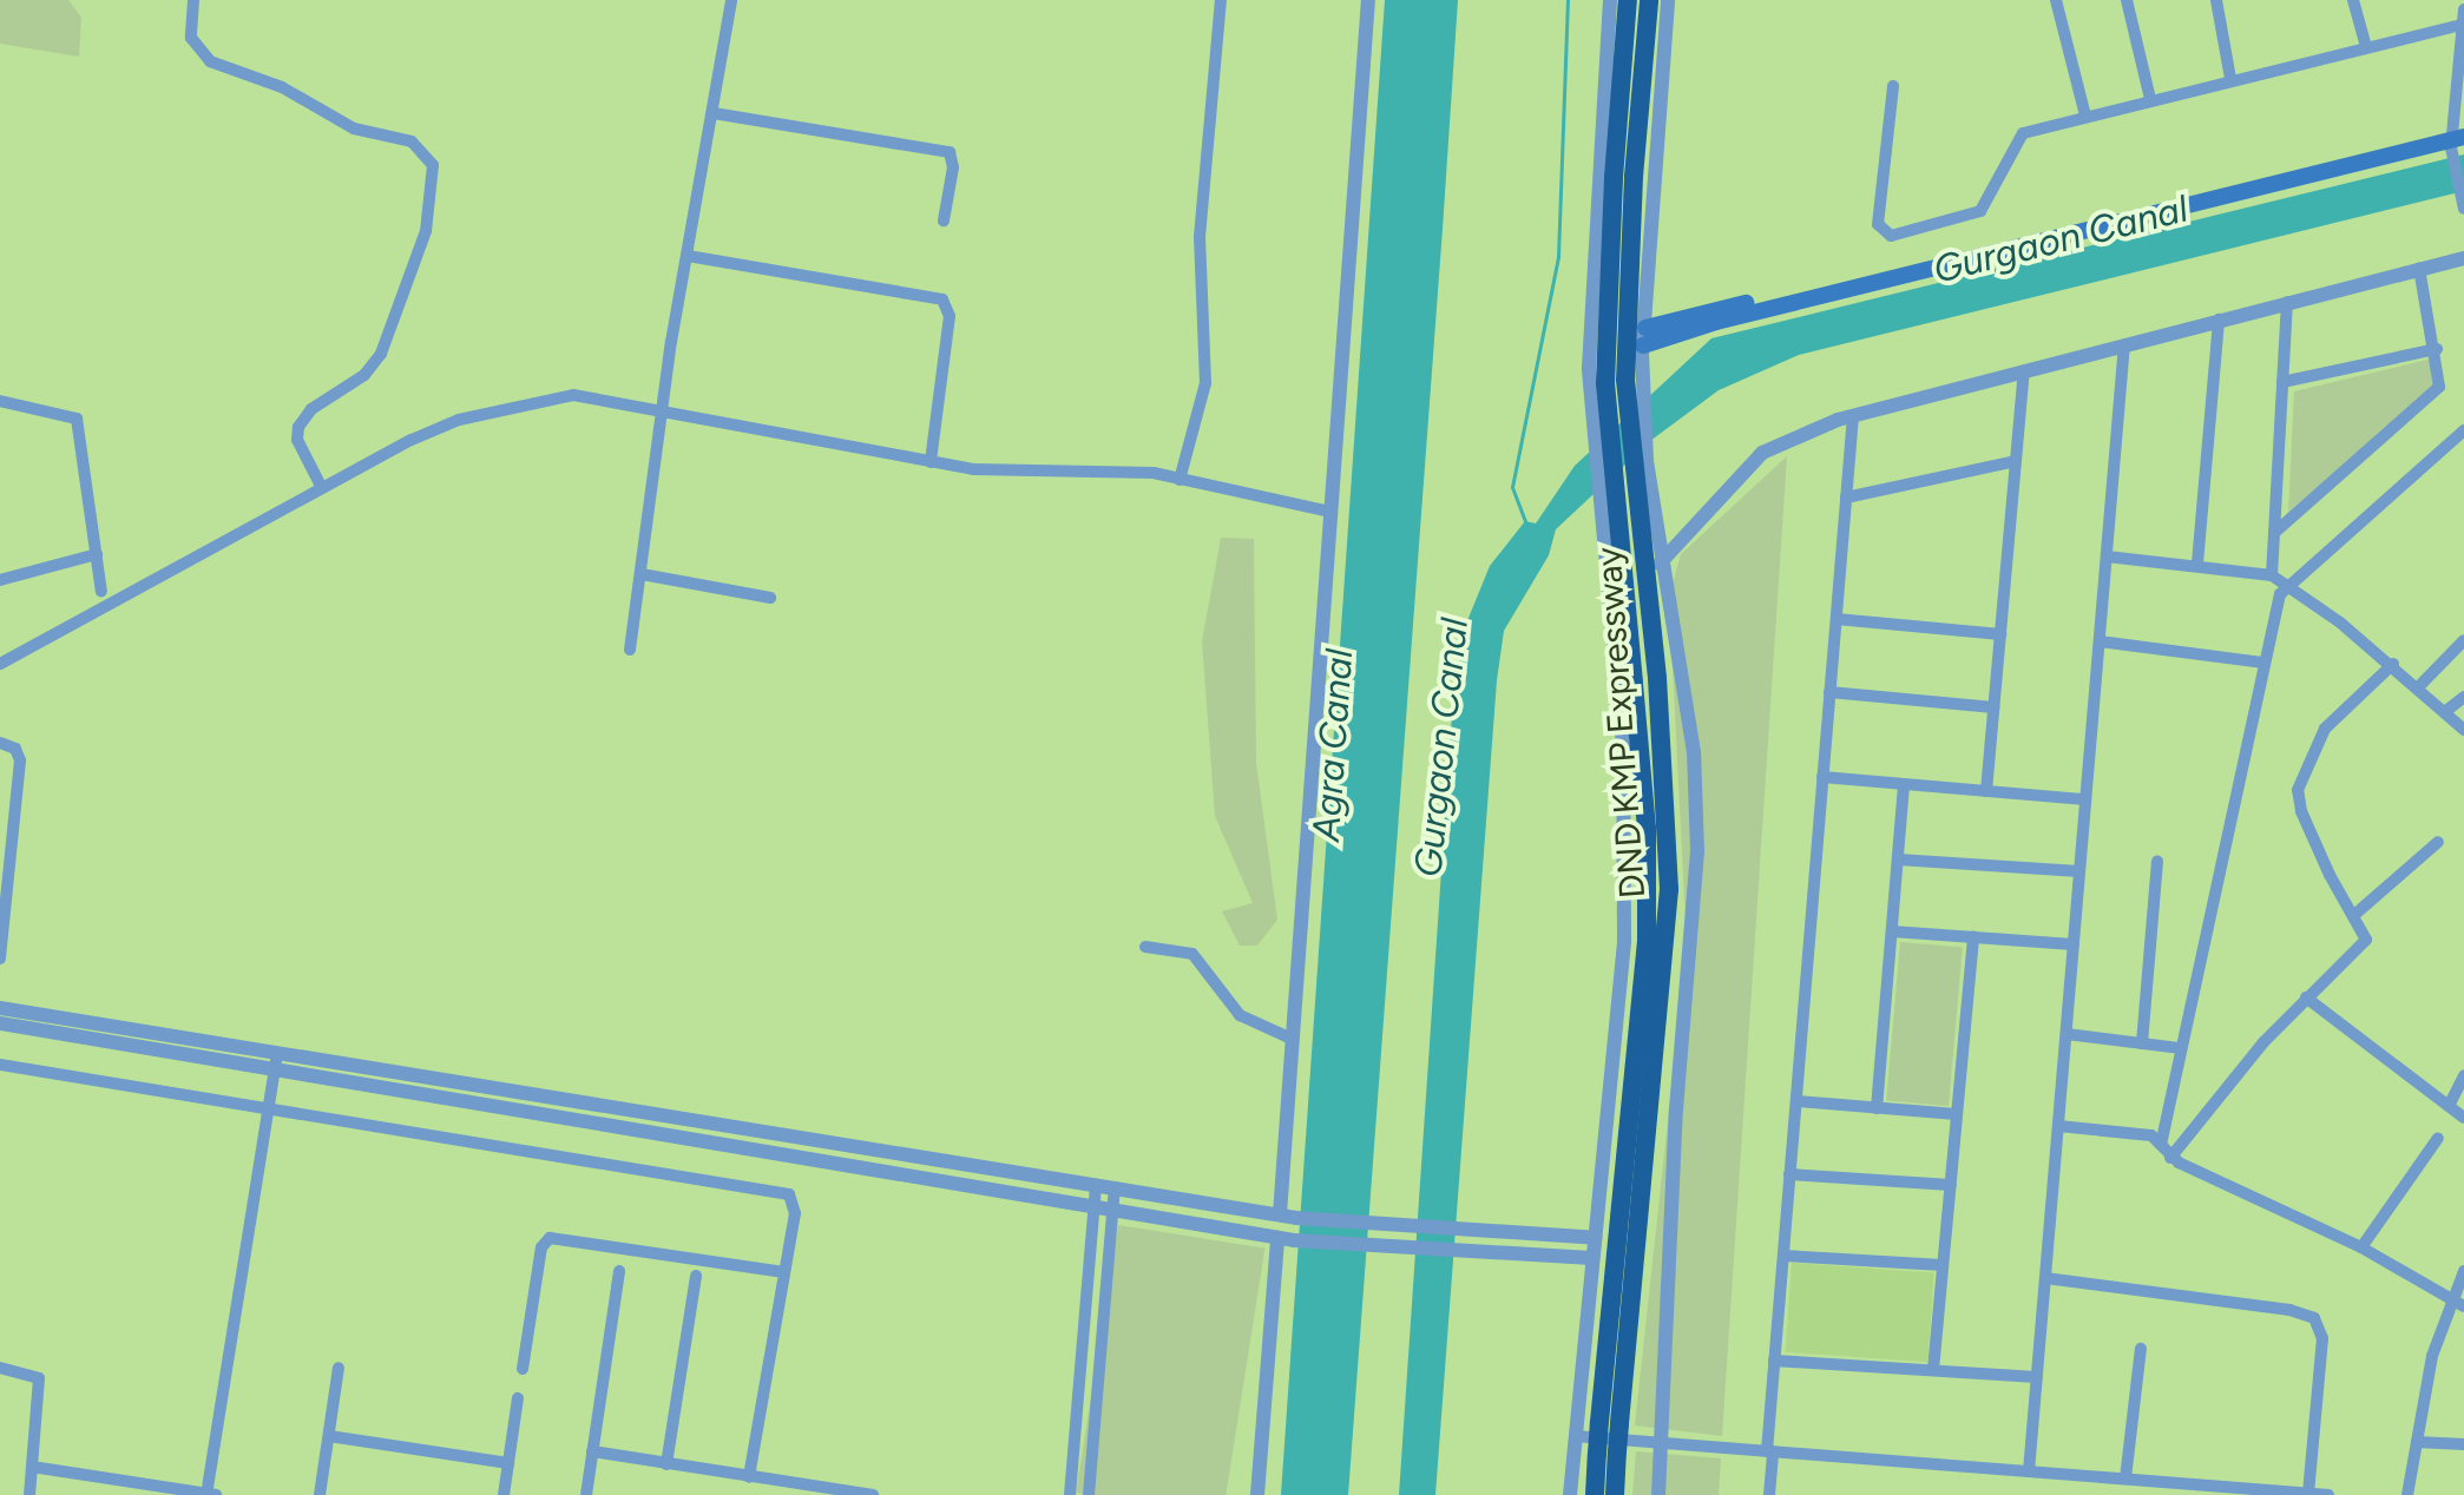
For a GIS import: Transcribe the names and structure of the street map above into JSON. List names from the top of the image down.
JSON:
{
  "streets": {
    "highway": ["DND KMP Expressway"]
  },
  "water": ["Gurgaon Canal", "Agra Canal"]
}
